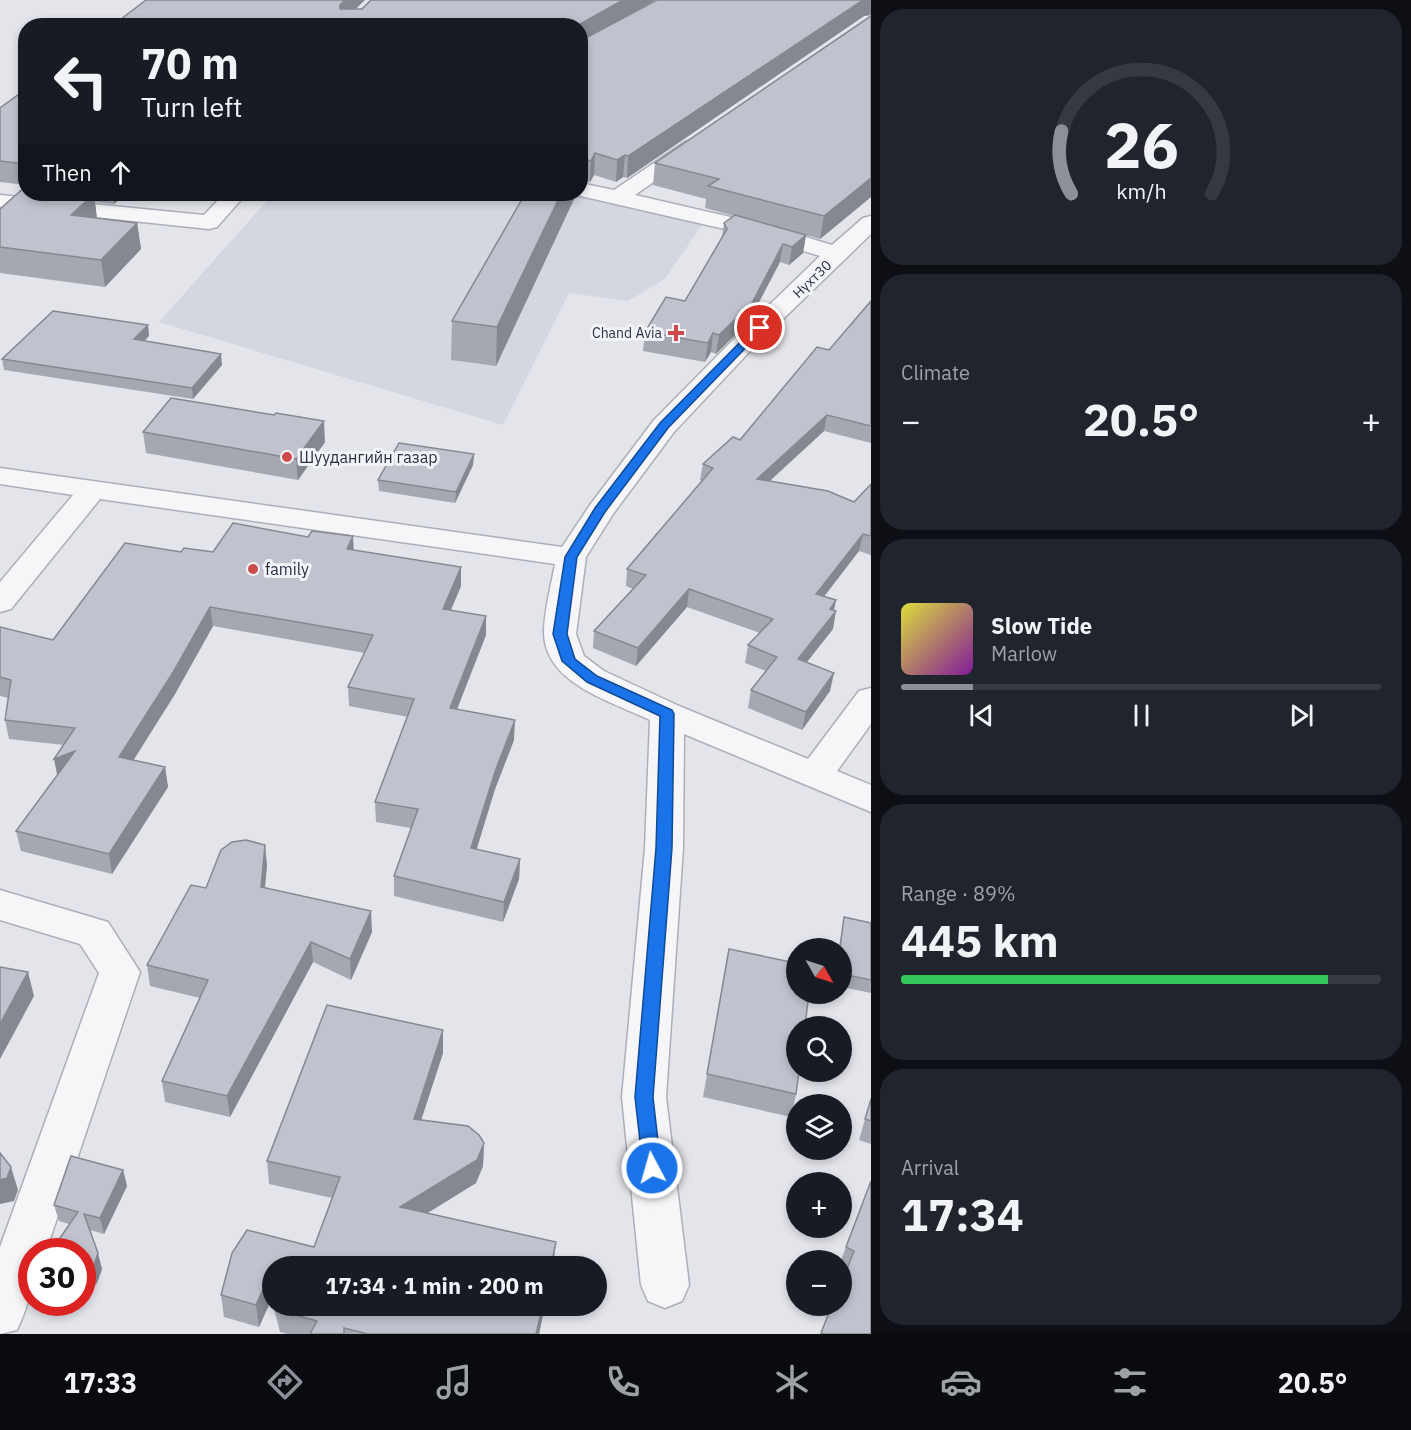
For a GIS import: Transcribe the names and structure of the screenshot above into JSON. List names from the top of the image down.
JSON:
{
  "streets": {
    "street": ["Нүхт30"]
  },
  "places": {
    "health": ["Chand Avia"],
    "other": ["Шуудангийн газар", "family"]
  },
  "north": "bottom right",
  "page": {
    "turn": ["70 m", "Turn left"],
    "then": "Then",
    "tile": [
      "Climate",
      ["Range · 89%", "445 km"],
      ["Arrival", "17:34"]
    ],
    "heat": ["−", "20.5°", "+"],
    "song": ["Slow Tide", "Marlow"],
    "map_buttons": ["+", "−"],
    "limit": "30",
    "trip": "17:34 · 1 min · 200 m",
    "tabs": ["17:33", "20.5°"],
    "gauge": ["26", "km/h"]
  }
}
